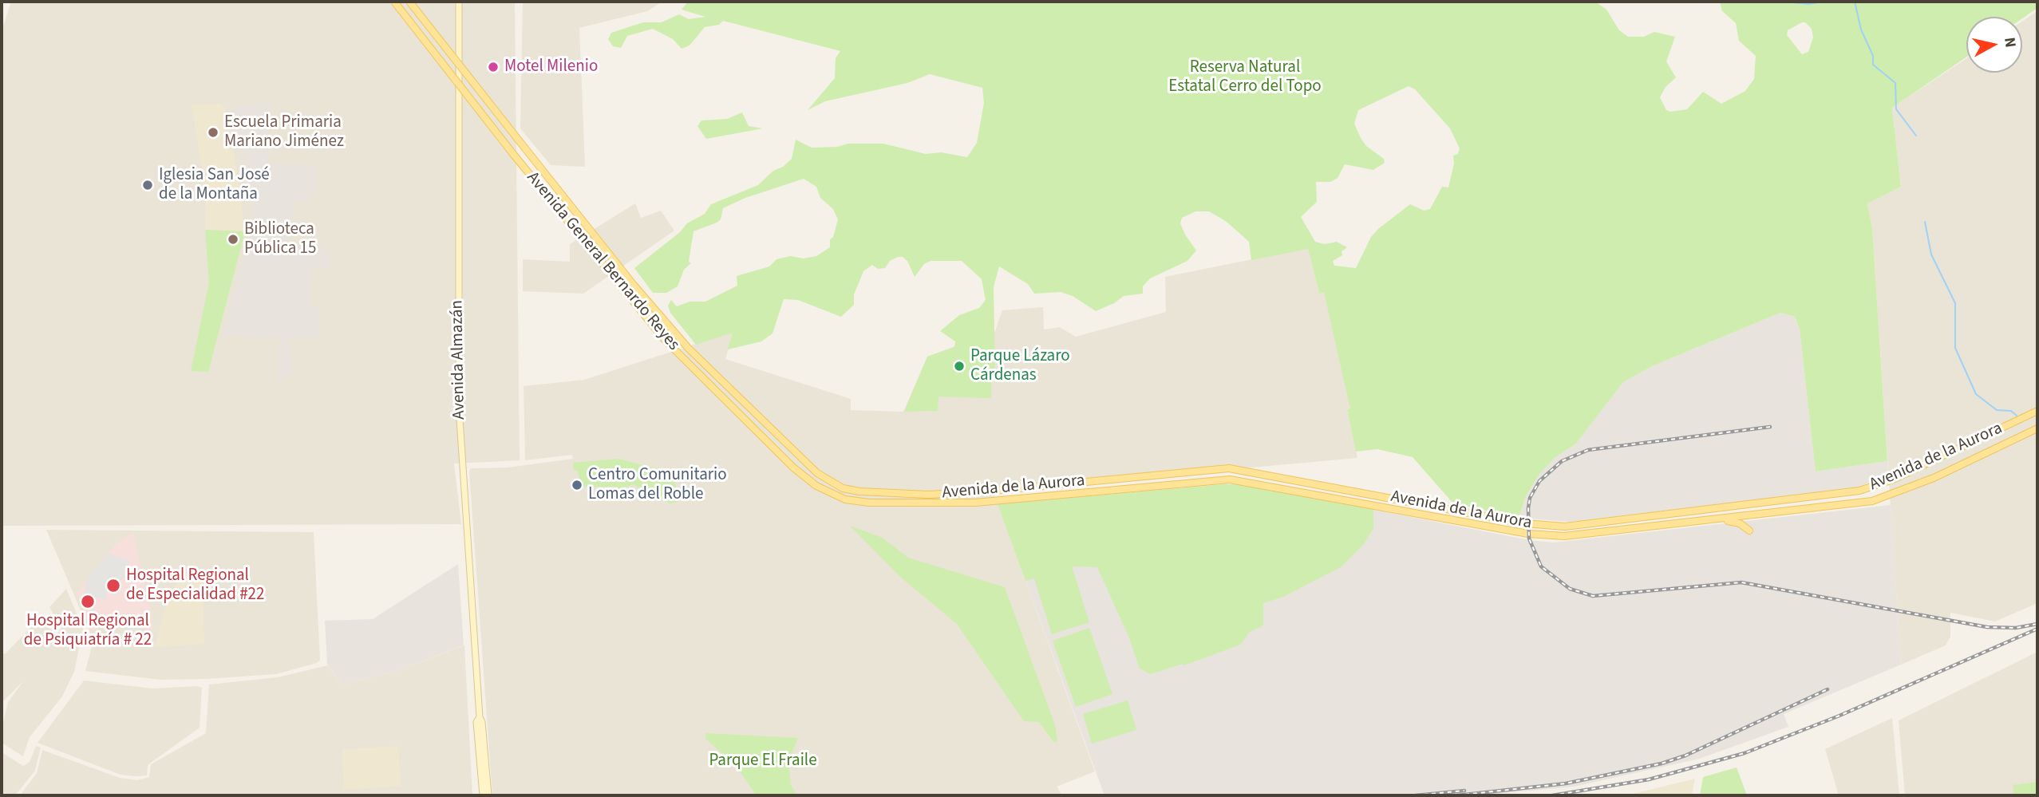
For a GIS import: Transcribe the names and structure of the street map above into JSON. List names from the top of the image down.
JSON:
{
  "streets": {
    "main road": ["Avenida General Bernardo Reyes", "Avenida Almazán", "Avenida de la Aurora"]
  },
  "crossings": [
    ["Avenida General Bernardo Reyes", "Avenida de la Aurora"]
  ],
  "parks": ["Reserva Natural Estatal Cerro del Topo", "Parque El Fraile"],
  "places": [
    "Motel Milenio",
    "Escuela Primaria Mariano Jiménez",
    "Iglesia San José de la Montaña",
    "Biblioteca Pública 15",
    "Parque Lázaro Cárdenas",
    "Centro Comunitario Lomas del Roble",
    "Hospital Regional de Especialidad #22",
    "Hospital Regional de Psiquiatría # 22"
  ],
  "north": "right"
}
